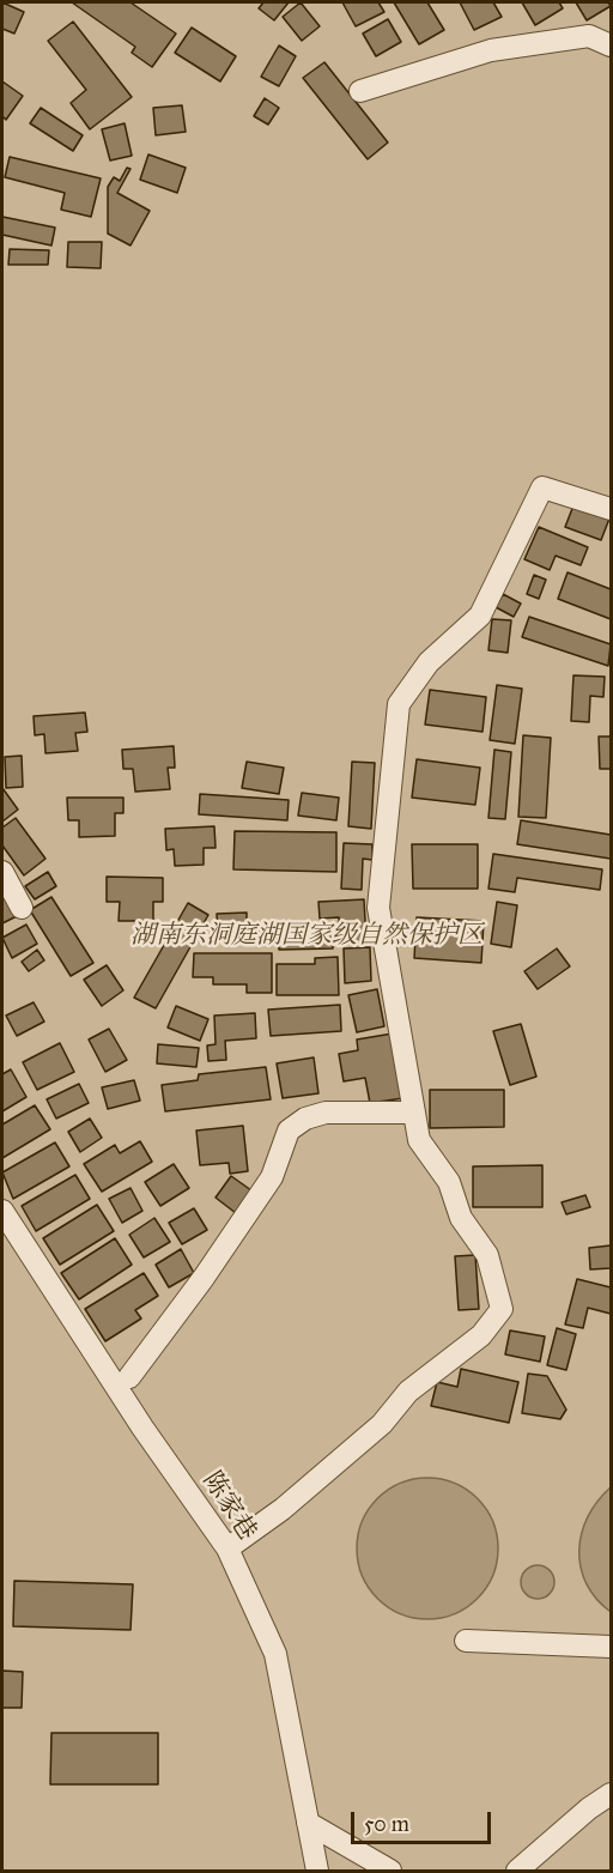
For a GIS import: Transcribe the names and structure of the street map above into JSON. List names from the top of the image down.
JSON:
{
  "streets": {
    "street": ["陈家巷"]
  },
  "parks": ["湖南东洞庭湖国家级自然保护区"],
  "scale_bar": "50 m"
}
